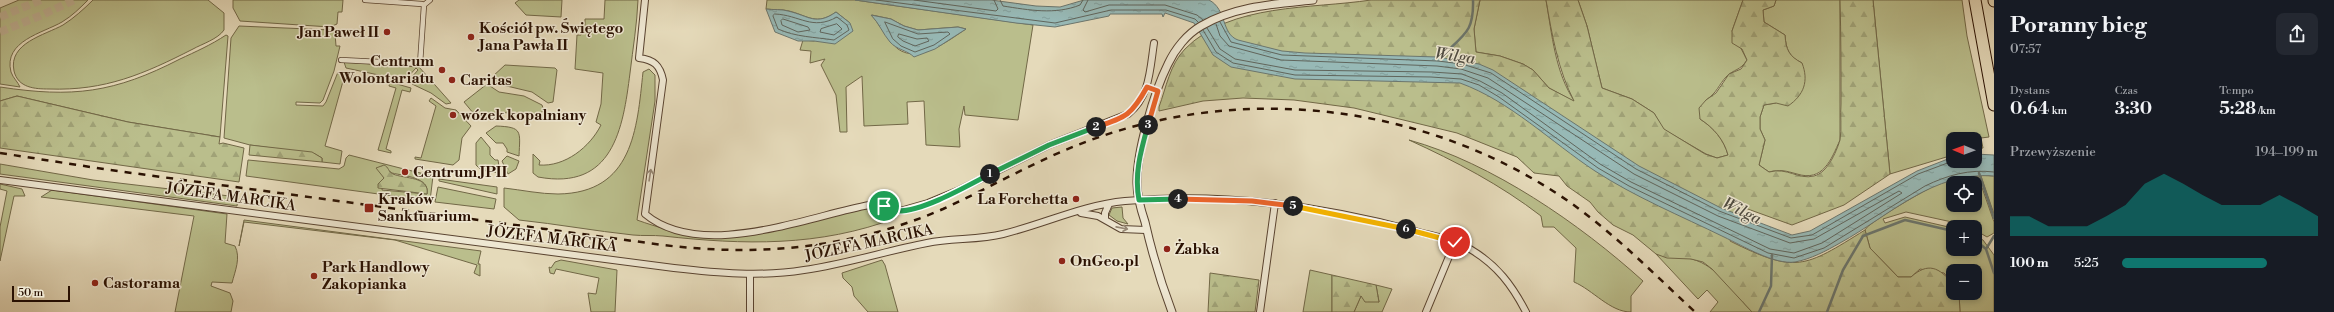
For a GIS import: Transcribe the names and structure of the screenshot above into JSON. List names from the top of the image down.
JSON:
{
  "streets": {
    "street": ["JÓZEFA MARCIKA"]
  },
  "water": ["Wilga"],
  "places": {
    "other": [
      "Jan Paweł II",
      "Kościół pw. Świętego Jana Pawła II",
      "Centrum Wolontariatu",
      "Caritas",
      "wózek kopalniany",
      "Centrum JPII",
      "La Forchetta",
      "Żabka",
      "OnGeo.pl",
      "Park Handlowy Zakopianka",
      "Castorama"
    ],
    "transit": ["Kraków Sanktuarium"]
  },
  "scale_bar": "50 m",
  "north": "left",
  "page": {
    "heading": ["Poranny bieg", "07:57"],
    "stats": [
      ["Dystans", "0.64 km"],
      ["Czas", "3:30"],
      ["Tempo", "5:28 /km"]
    ],
    "pins": [
      "3",
      "2",
      "1",
      "4",
      "5",
      "6"
    ],
    "map_buttons": ["+", "−"],
    "chart": ["Przewyższenie", "194–199 m"],
    "list": [
      {
        "name": "100 m",
        "note": "5:25"
      }
    ],
    "scale": "50 m"
  }
}
